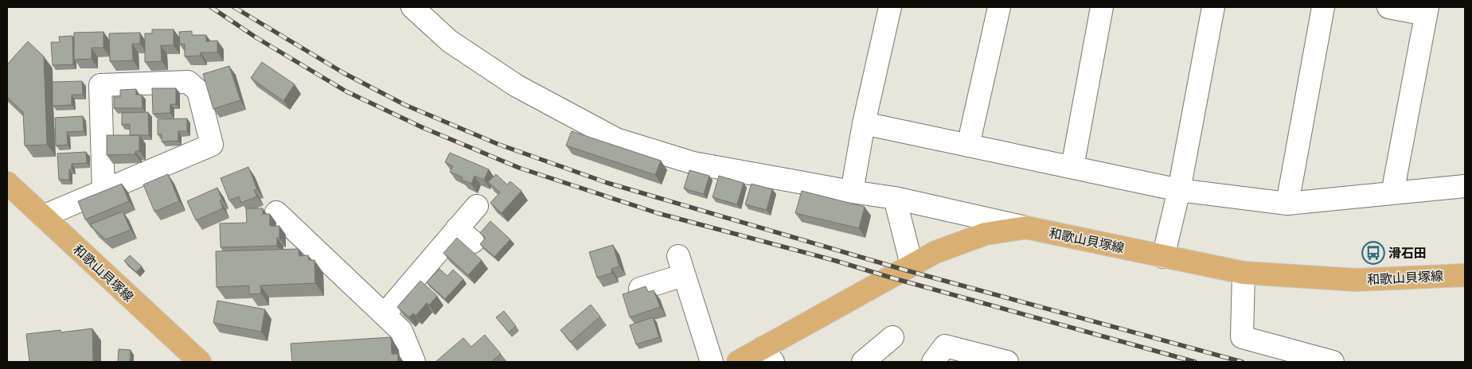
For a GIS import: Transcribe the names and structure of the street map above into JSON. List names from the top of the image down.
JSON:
{
  "streets": {
    "main road": ["和歌山貝塚線"]
  },
  "places": {
    "bus stop": ["滑石田"]
  }
}
